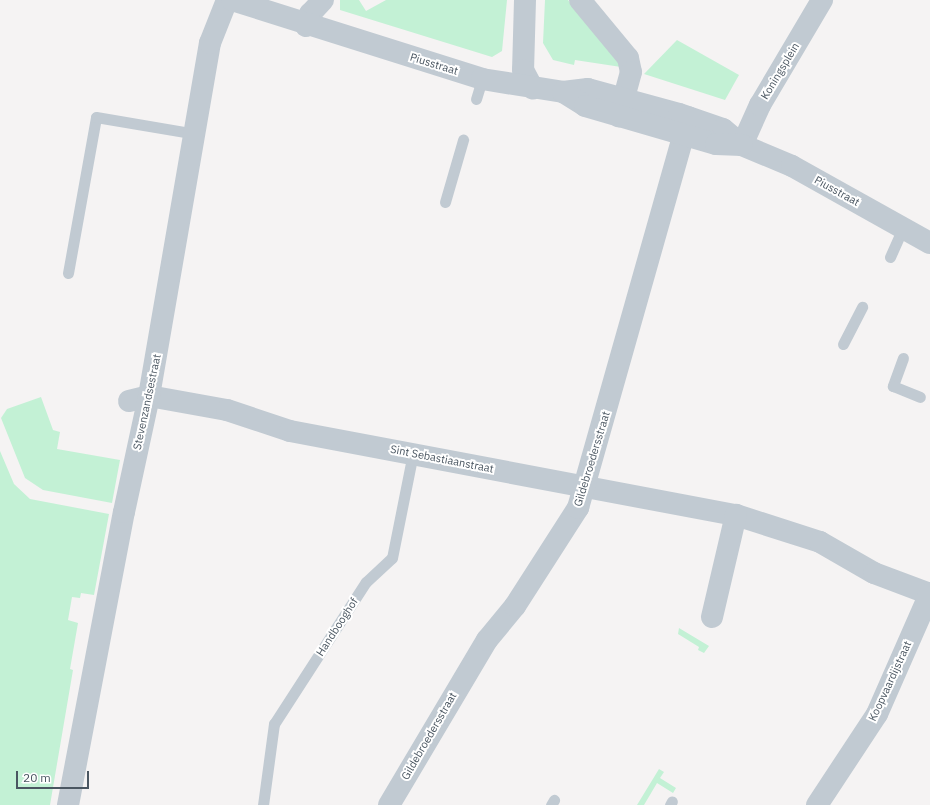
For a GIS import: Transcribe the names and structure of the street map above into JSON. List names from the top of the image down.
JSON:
{
  "streets": {
    "street": [
      "Piusstraat",
      "Koningsplein",
      "Stevenzandsestraat",
      "Sint Sebastiaanstraat",
      "Gildebroedersstraat",
      "Koopvaardijstraat"
    ],
    "lane": ["Handbooghof"]
  },
  "crossings": [
    ["Piusstraat", "Koningsplein"],
    ["Piusstraat", "Gildebroedersstraat"],
    ["Stevenzandsestraat", "Sint Sebastiaanstraat"],
    ["Sint Sebastiaanstraat", "Gildebroedersstraat"],
    ["Sint Sebastiaanstraat", "Handbooghof"],
    ["Sint Sebastiaanstraat", "Koopvaardijstraat"]
  ],
  "scale_bar": "20 m"
}
